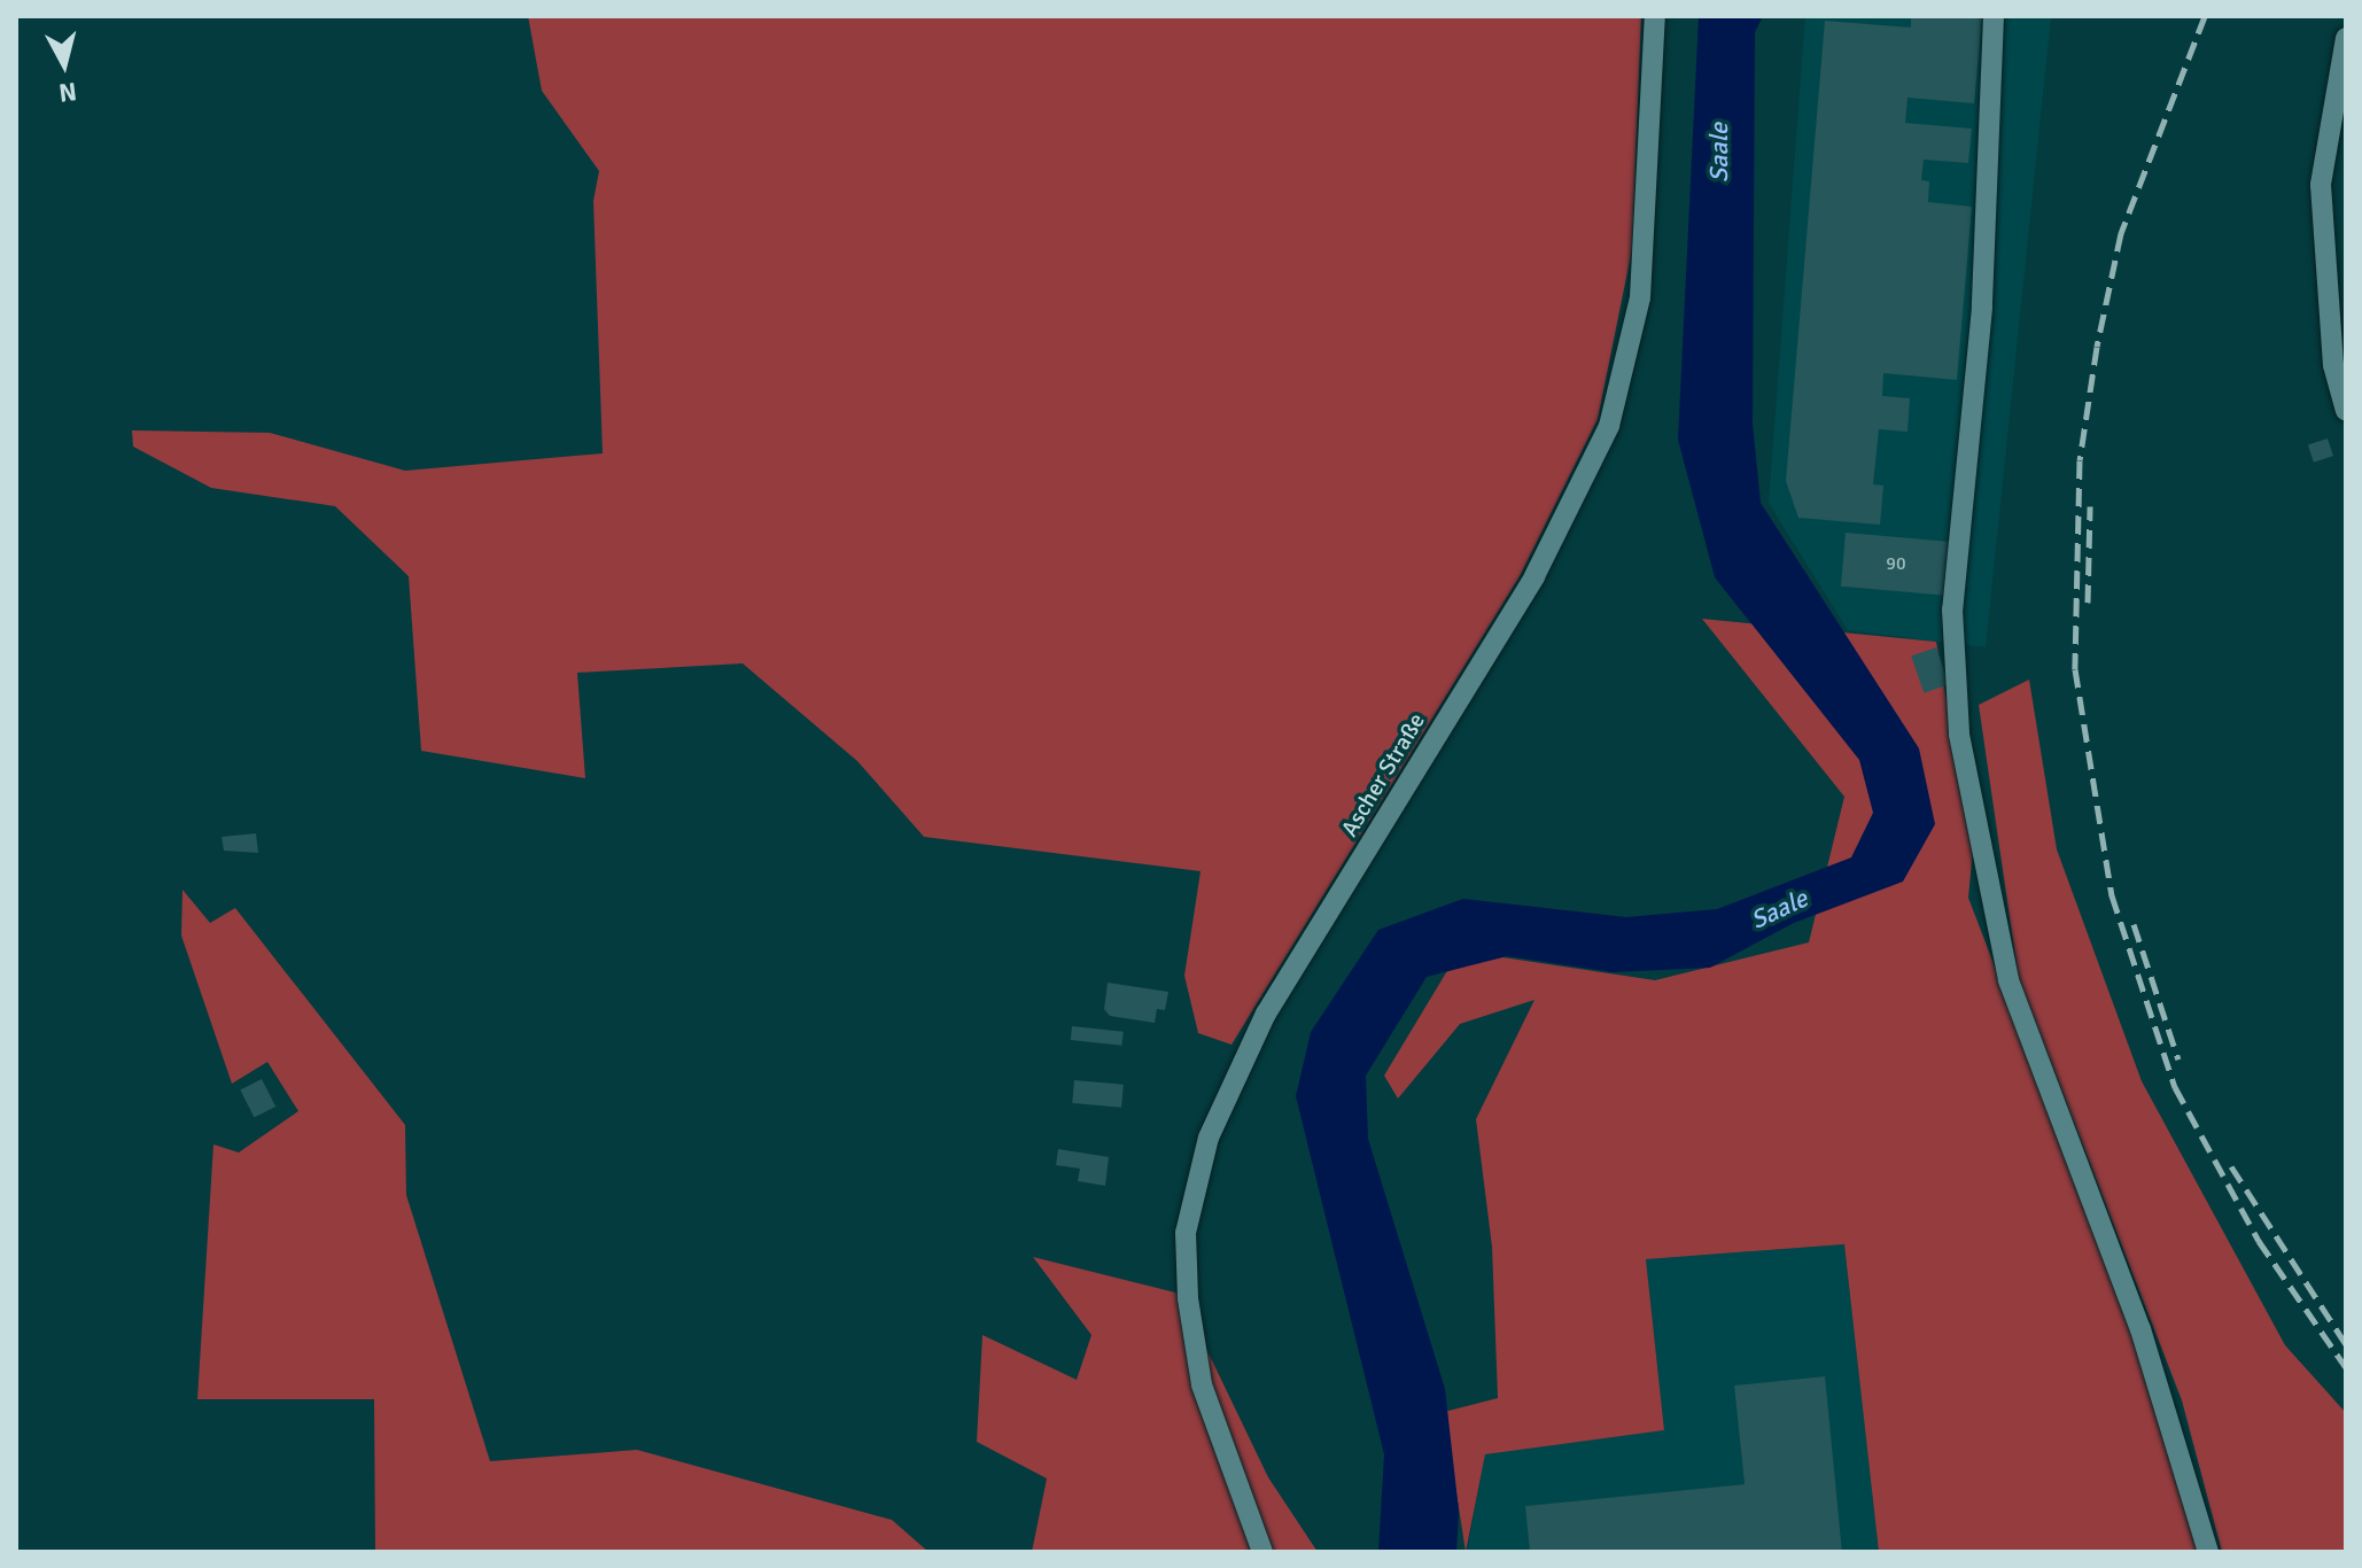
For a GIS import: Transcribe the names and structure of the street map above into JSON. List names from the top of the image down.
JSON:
{
  "streets": {
    "street": ["Ascher Straße"]
  },
  "water": ["Saale"],
  "house_numbers": ["90"],
  "north": "bottom"
}
